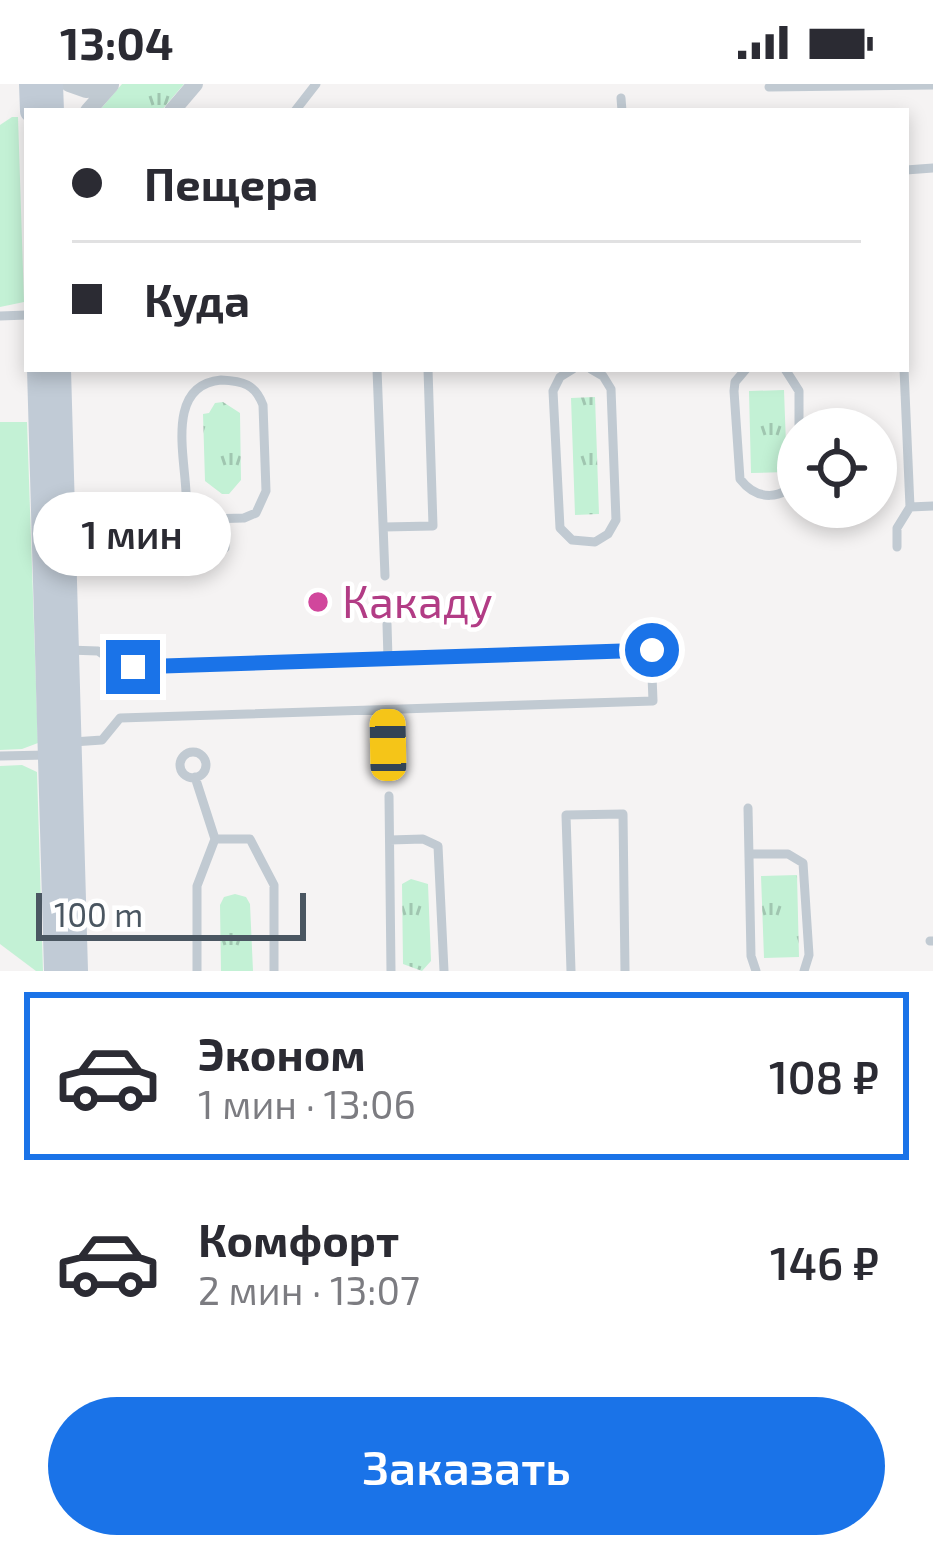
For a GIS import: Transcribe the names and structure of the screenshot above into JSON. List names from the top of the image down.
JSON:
{
  "places": ["Какаду"],
  "scale_bar": "100 m",
  "page": {
    "status": "13:04",
    "banner": ["Пещера", "Куда"],
    "bubble": "1 мин",
    "scale": "100 m",
    "list": [
      {
        "name": "Эконом",
        "note": "1 мин · 13:06",
        "value": "108 ₽"
      },
      {
        "name": "Комфорт",
        "note": "2 мин · 13:07",
        "value": "146 ₽"
      }
    ],
    "buttons": "Заказать"
  }
}
